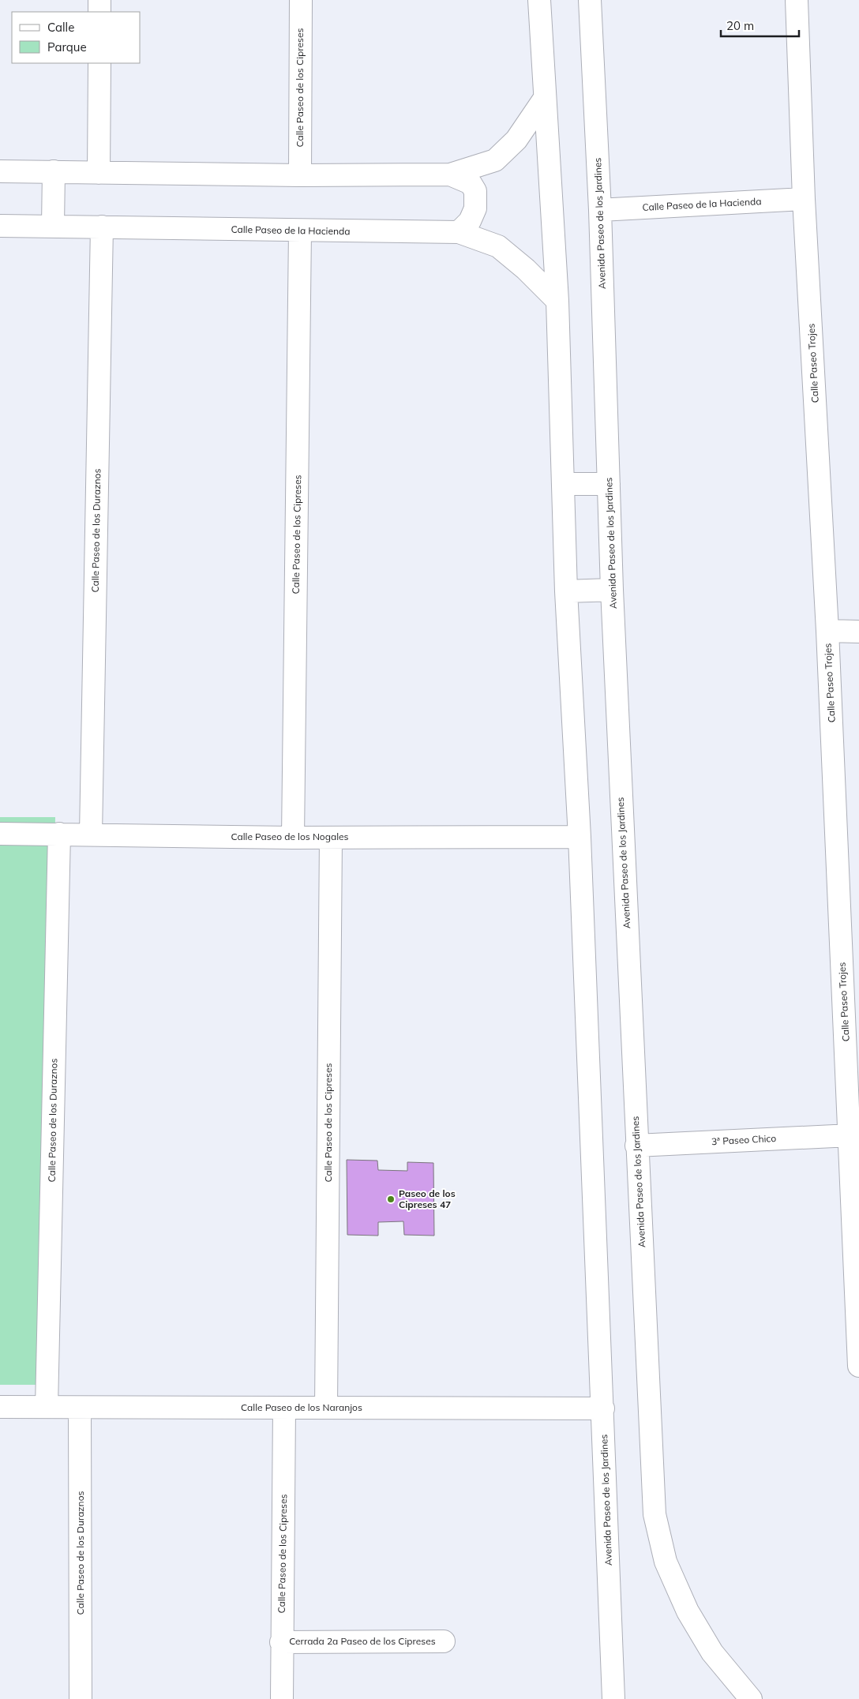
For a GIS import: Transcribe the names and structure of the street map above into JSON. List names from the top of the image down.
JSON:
{
  "streets": {
    "street": [
      "Calle Paseo de los Cipreses",
      "Calle Paseo de la Hacienda",
      "Avenida Paseo de los Jardines",
      "Calle Paseo Trojes",
      "Calle Paseo de los Duraznos",
      "Calle Paseo de los Nogales",
      "3ª Paseo Chico",
      "Calle Paseo de los Naranjos",
      "Cerrada 2a Paseo de los Cipreses"
    ]
  },
  "crossings": [
    ["Calle Paseo de los Cipreses", "Calle Paseo de la Hacienda"],
    ["Calle Paseo de los Cipreses", "Calle Paseo de los Nogales"],
    ["Calle Paseo de los Cipreses", "Calle Paseo de los Naranjos"],
    ["Calle Paseo de los Cipreses", "Cerrada 2a Paseo de los Cipreses"],
    ["Calle Paseo de la Hacienda", "Avenida Paseo de los Jardines"],
    ["Calle Paseo de la Hacienda", "Calle Paseo Trojes"],
    ["Calle Paseo de la Hacienda", "Calle Paseo de los Duraznos"],
    ["Avenida Paseo de los Jardines", "Calle Paseo de los Nogales"],
    ["Avenida Paseo de los Jardines", "3ª Paseo Chico"],
    ["Avenida Paseo de los Jardines", "Calle Paseo de los Naranjos"],
    ["Calle Paseo Trojes", "3ª Paseo Chico"],
    ["Calle Paseo de los Duraznos", "Calle Paseo de los Nogales"],
    ["Calle Paseo de los Duraznos", "Calle Paseo de los Naranjos"]
  ],
  "places": ["Paseo de los Cipreses 47"],
  "legend": ["Calle", "Parque"],
  "scale_bar": "20 m"
}
